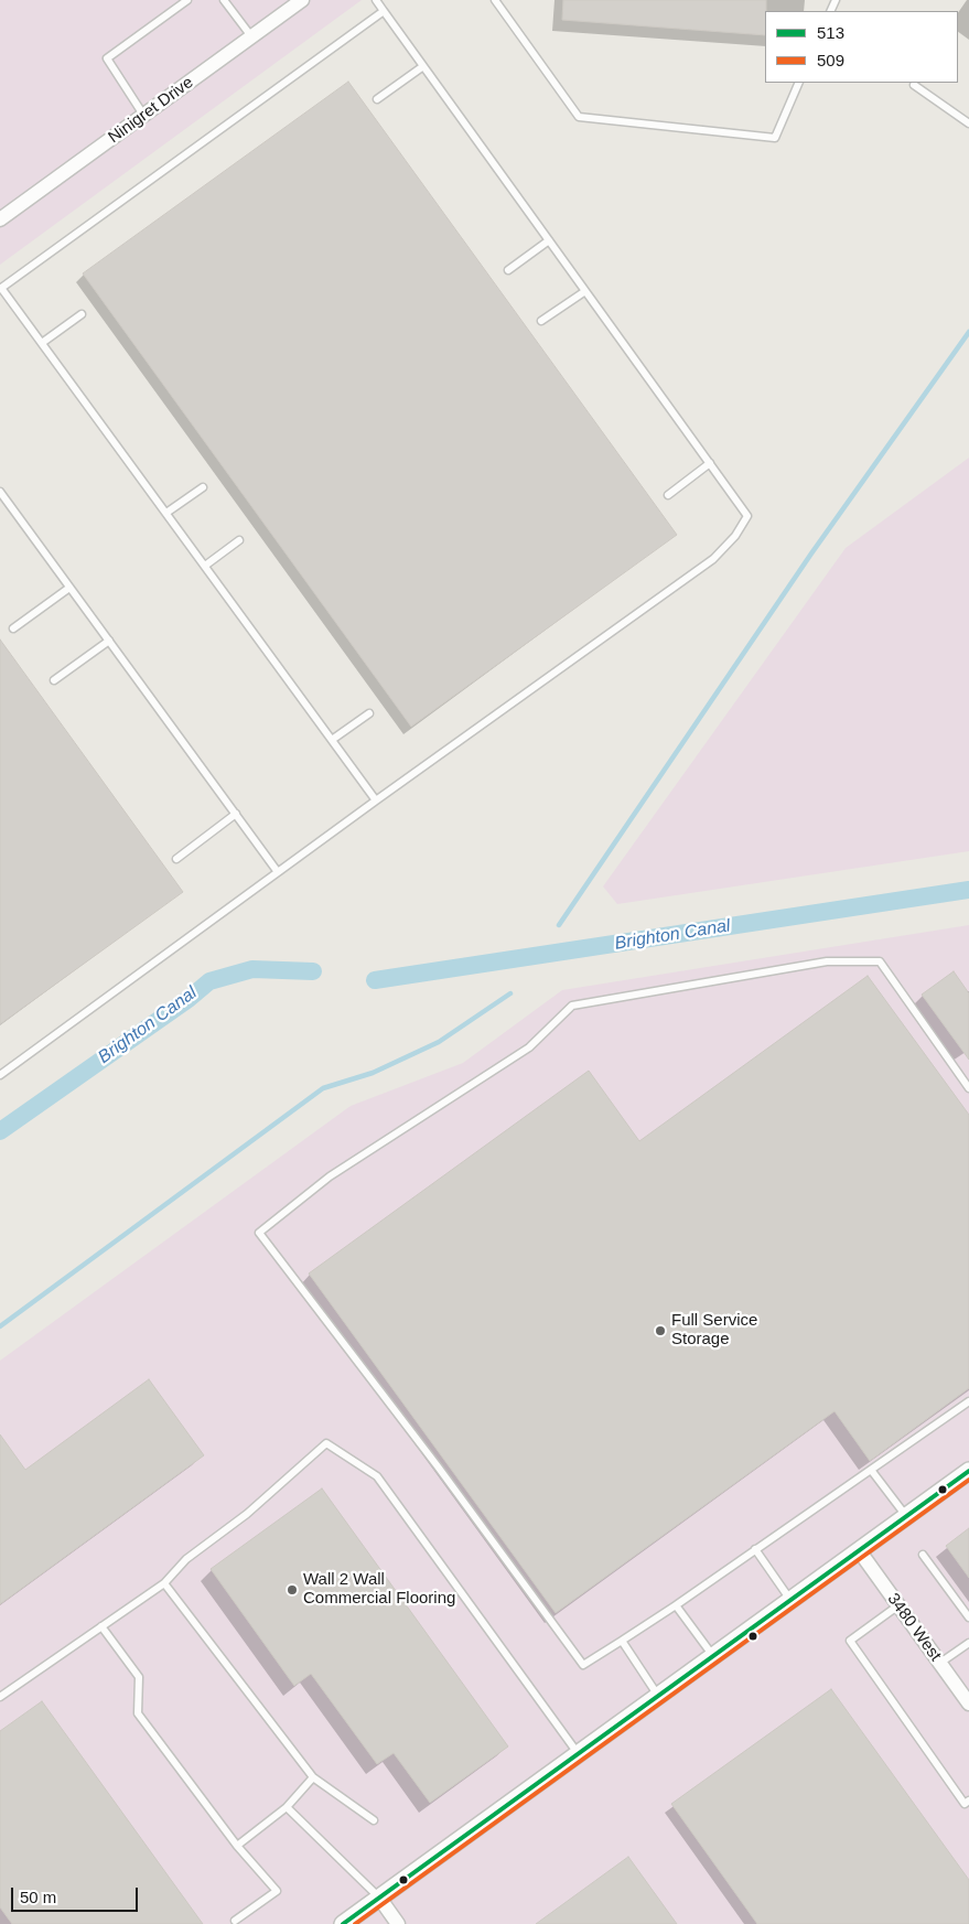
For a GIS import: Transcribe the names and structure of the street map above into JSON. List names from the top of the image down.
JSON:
{
  "streets": {
    "street": ["Ninigret Drive", "3480 West"]
  },
  "water": ["Brighton Canal"],
  "places": ["Full Service Storage", "Wall 2 Wall Commercial Flooring"],
  "lines": ["transit line 513", "transit line 509"],
  "legend": ["513", "509"],
  "scale_bar": "50 m"
}
